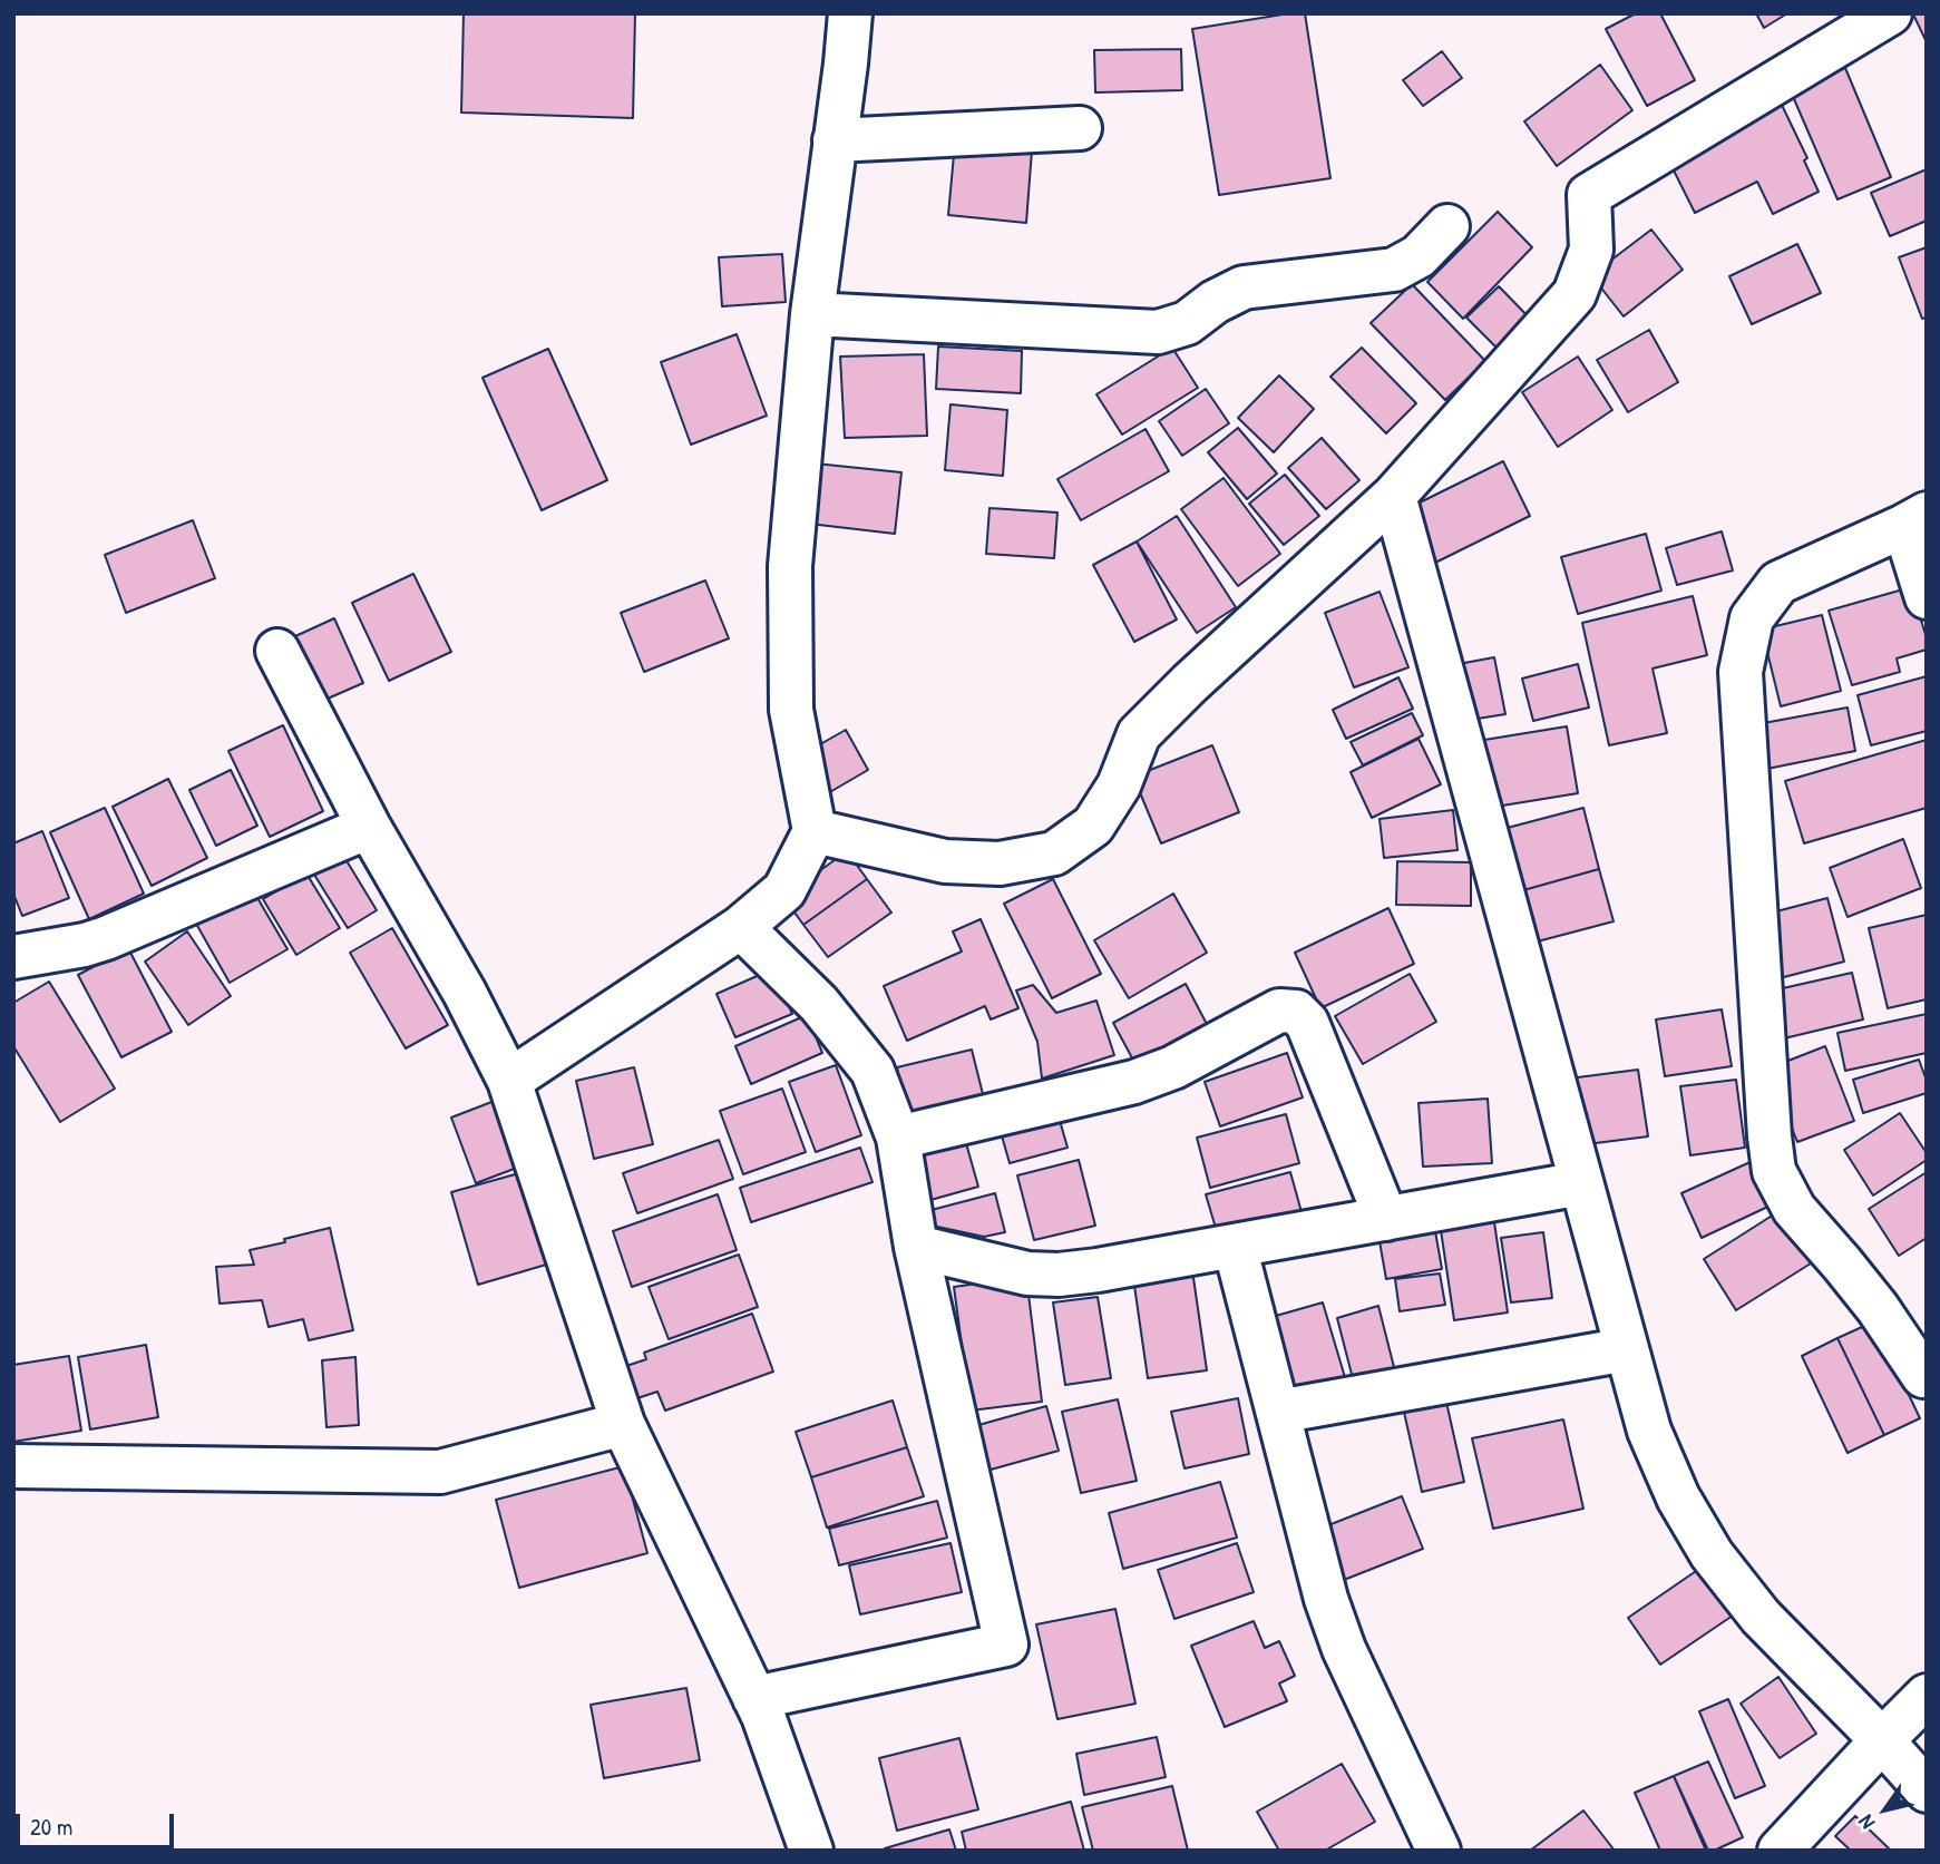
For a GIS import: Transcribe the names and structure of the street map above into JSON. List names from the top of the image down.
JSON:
{
  "scale_bar": "20 m",
  "north": "bottom left"
}
